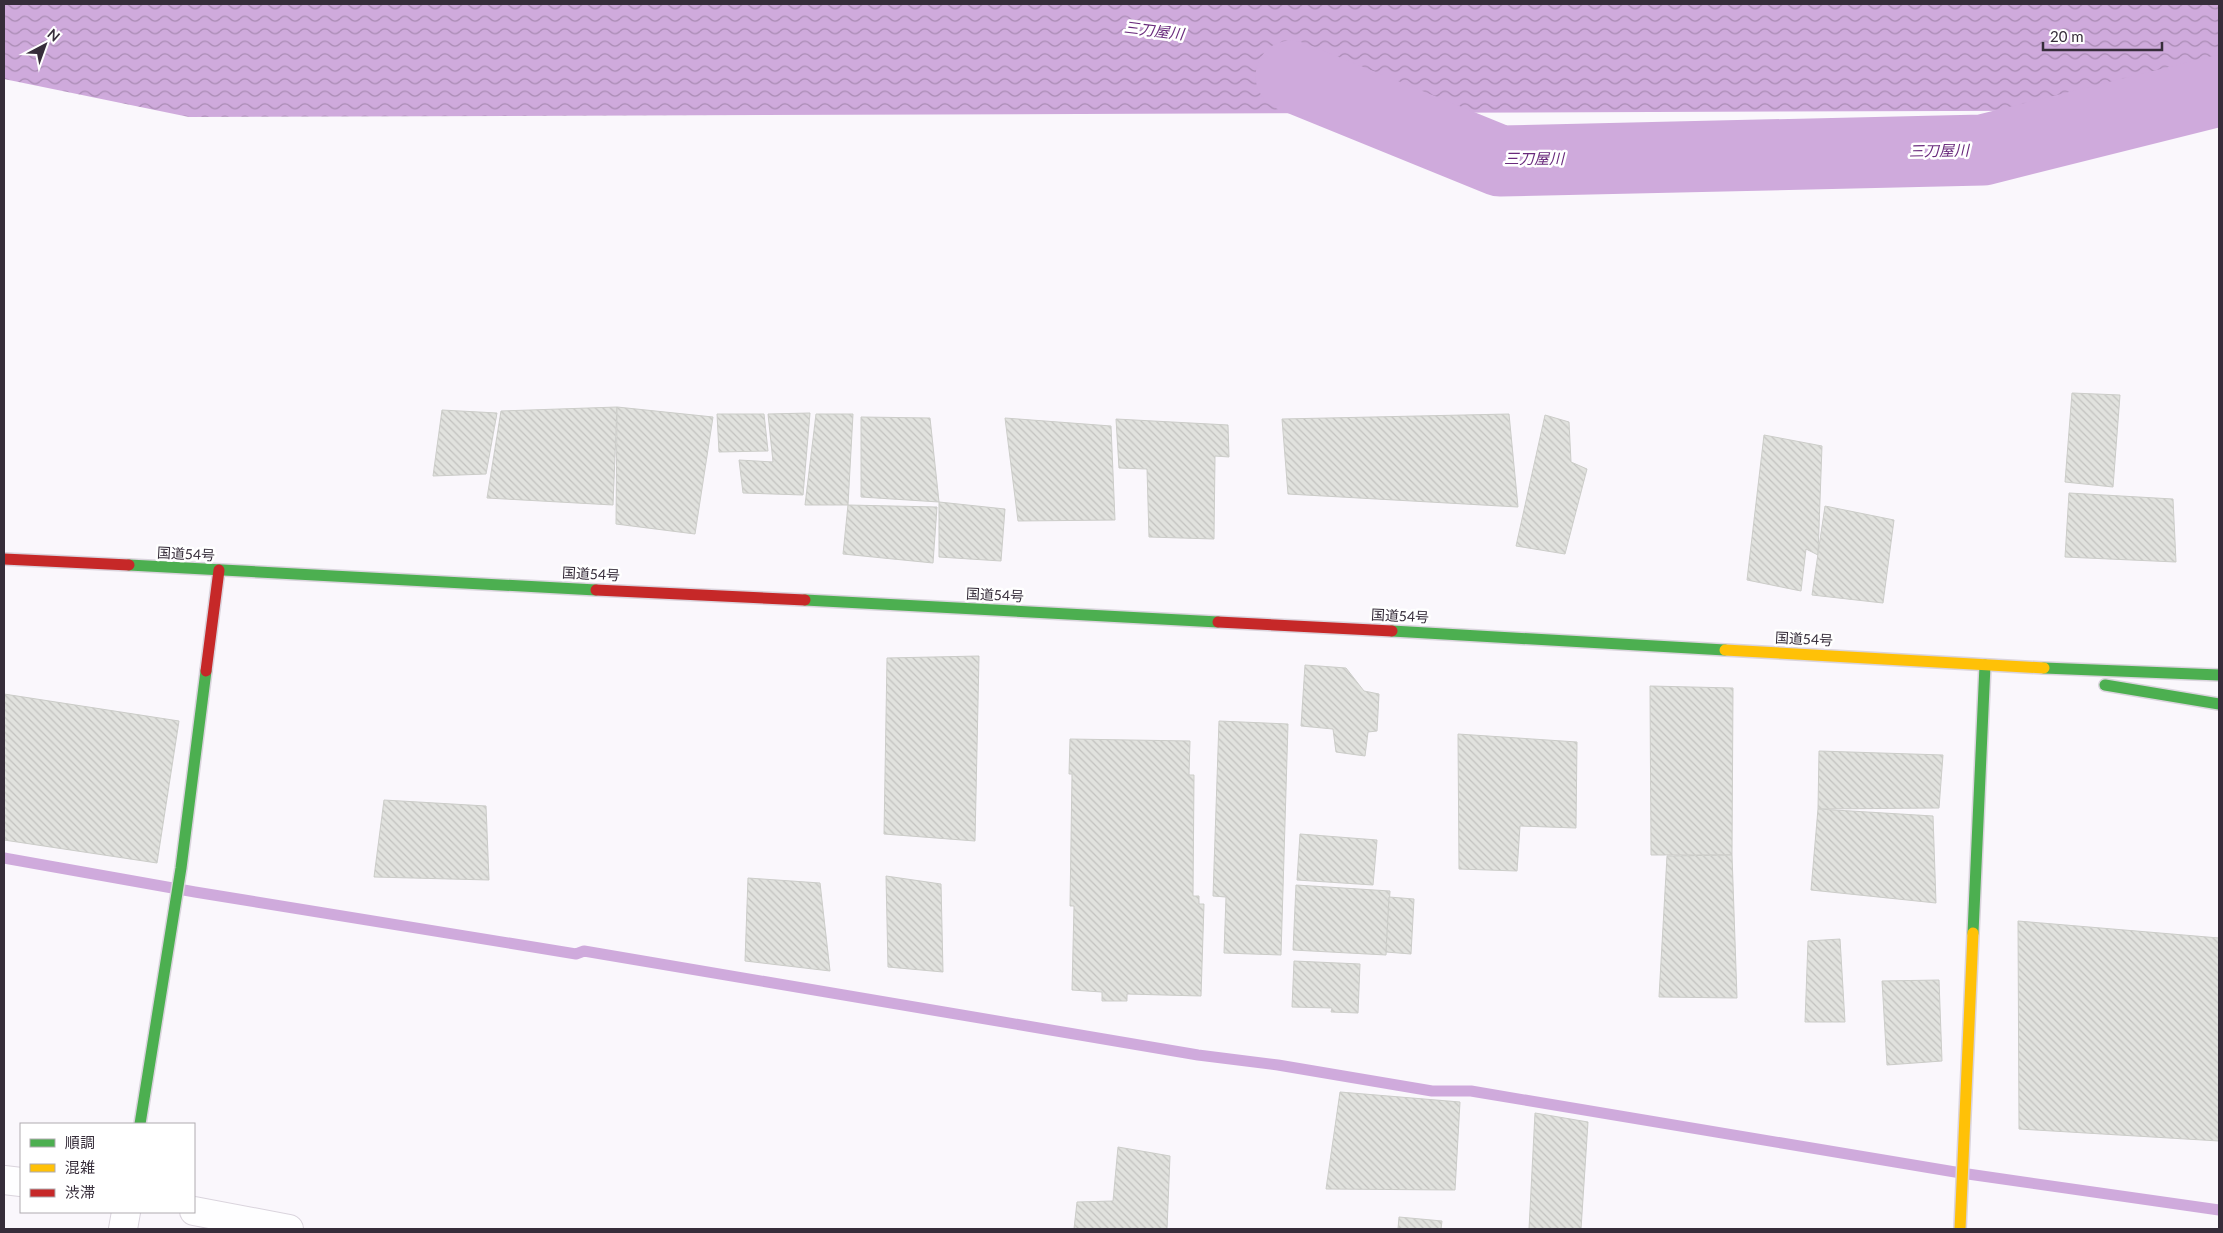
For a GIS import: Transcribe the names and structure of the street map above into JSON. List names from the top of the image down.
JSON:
{
  "streets": {
    "main road": ["国道54号"]
  },
  "water": ["三刀屋川"],
  "legend": ["順調", "混雑", "渋滞"],
  "scale_bar": "20 m",
  "north": "top right"
}
